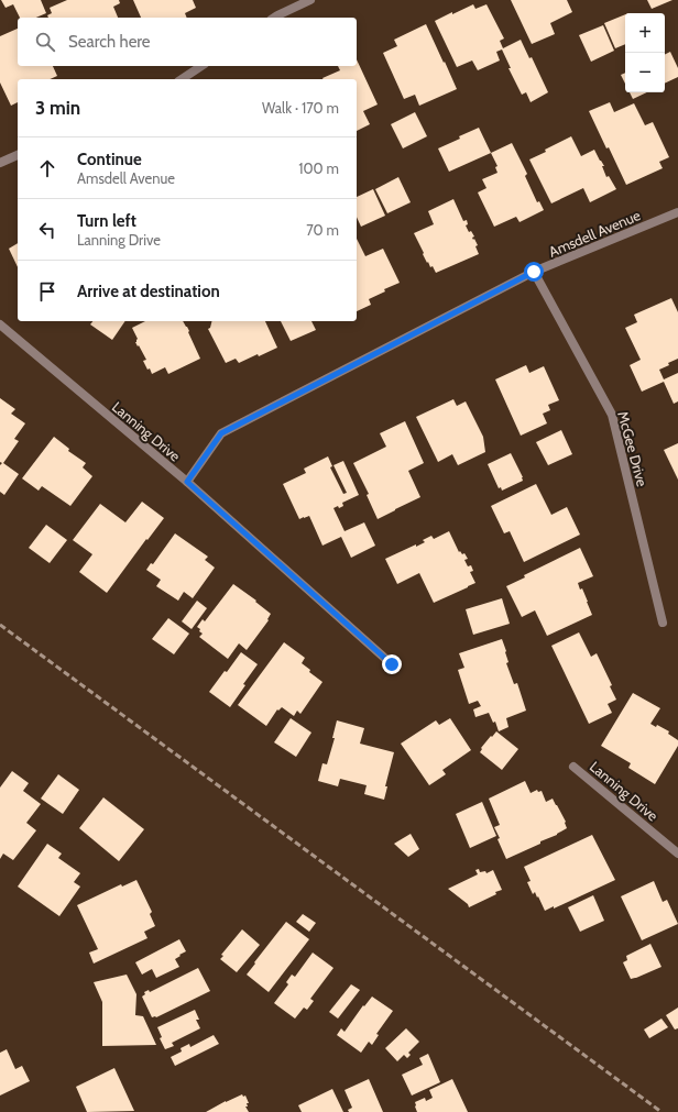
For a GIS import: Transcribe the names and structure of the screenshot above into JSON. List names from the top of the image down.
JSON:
{
  "streets": {
    "street": ["Amsdell Avenue", "Lanning Drive", "McGee Drive"]
  },
  "crossings": [
    ["Amsdell Avenue", "Lanning Drive"],
    ["Amsdell Avenue", "McGee Drive"]
  ],
  "page": {
    "map_buttons": ["+", "−"],
    "search": "Search here",
    "heading": ["3 min", "Walk · 170 m"],
    "list": [
      ["Continue", "Amsdell Avenue", "100 m"],
      ["Turn left", "Lanning Drive", "70 m"],
      "Arrive at destination"
    ]
  }
}
